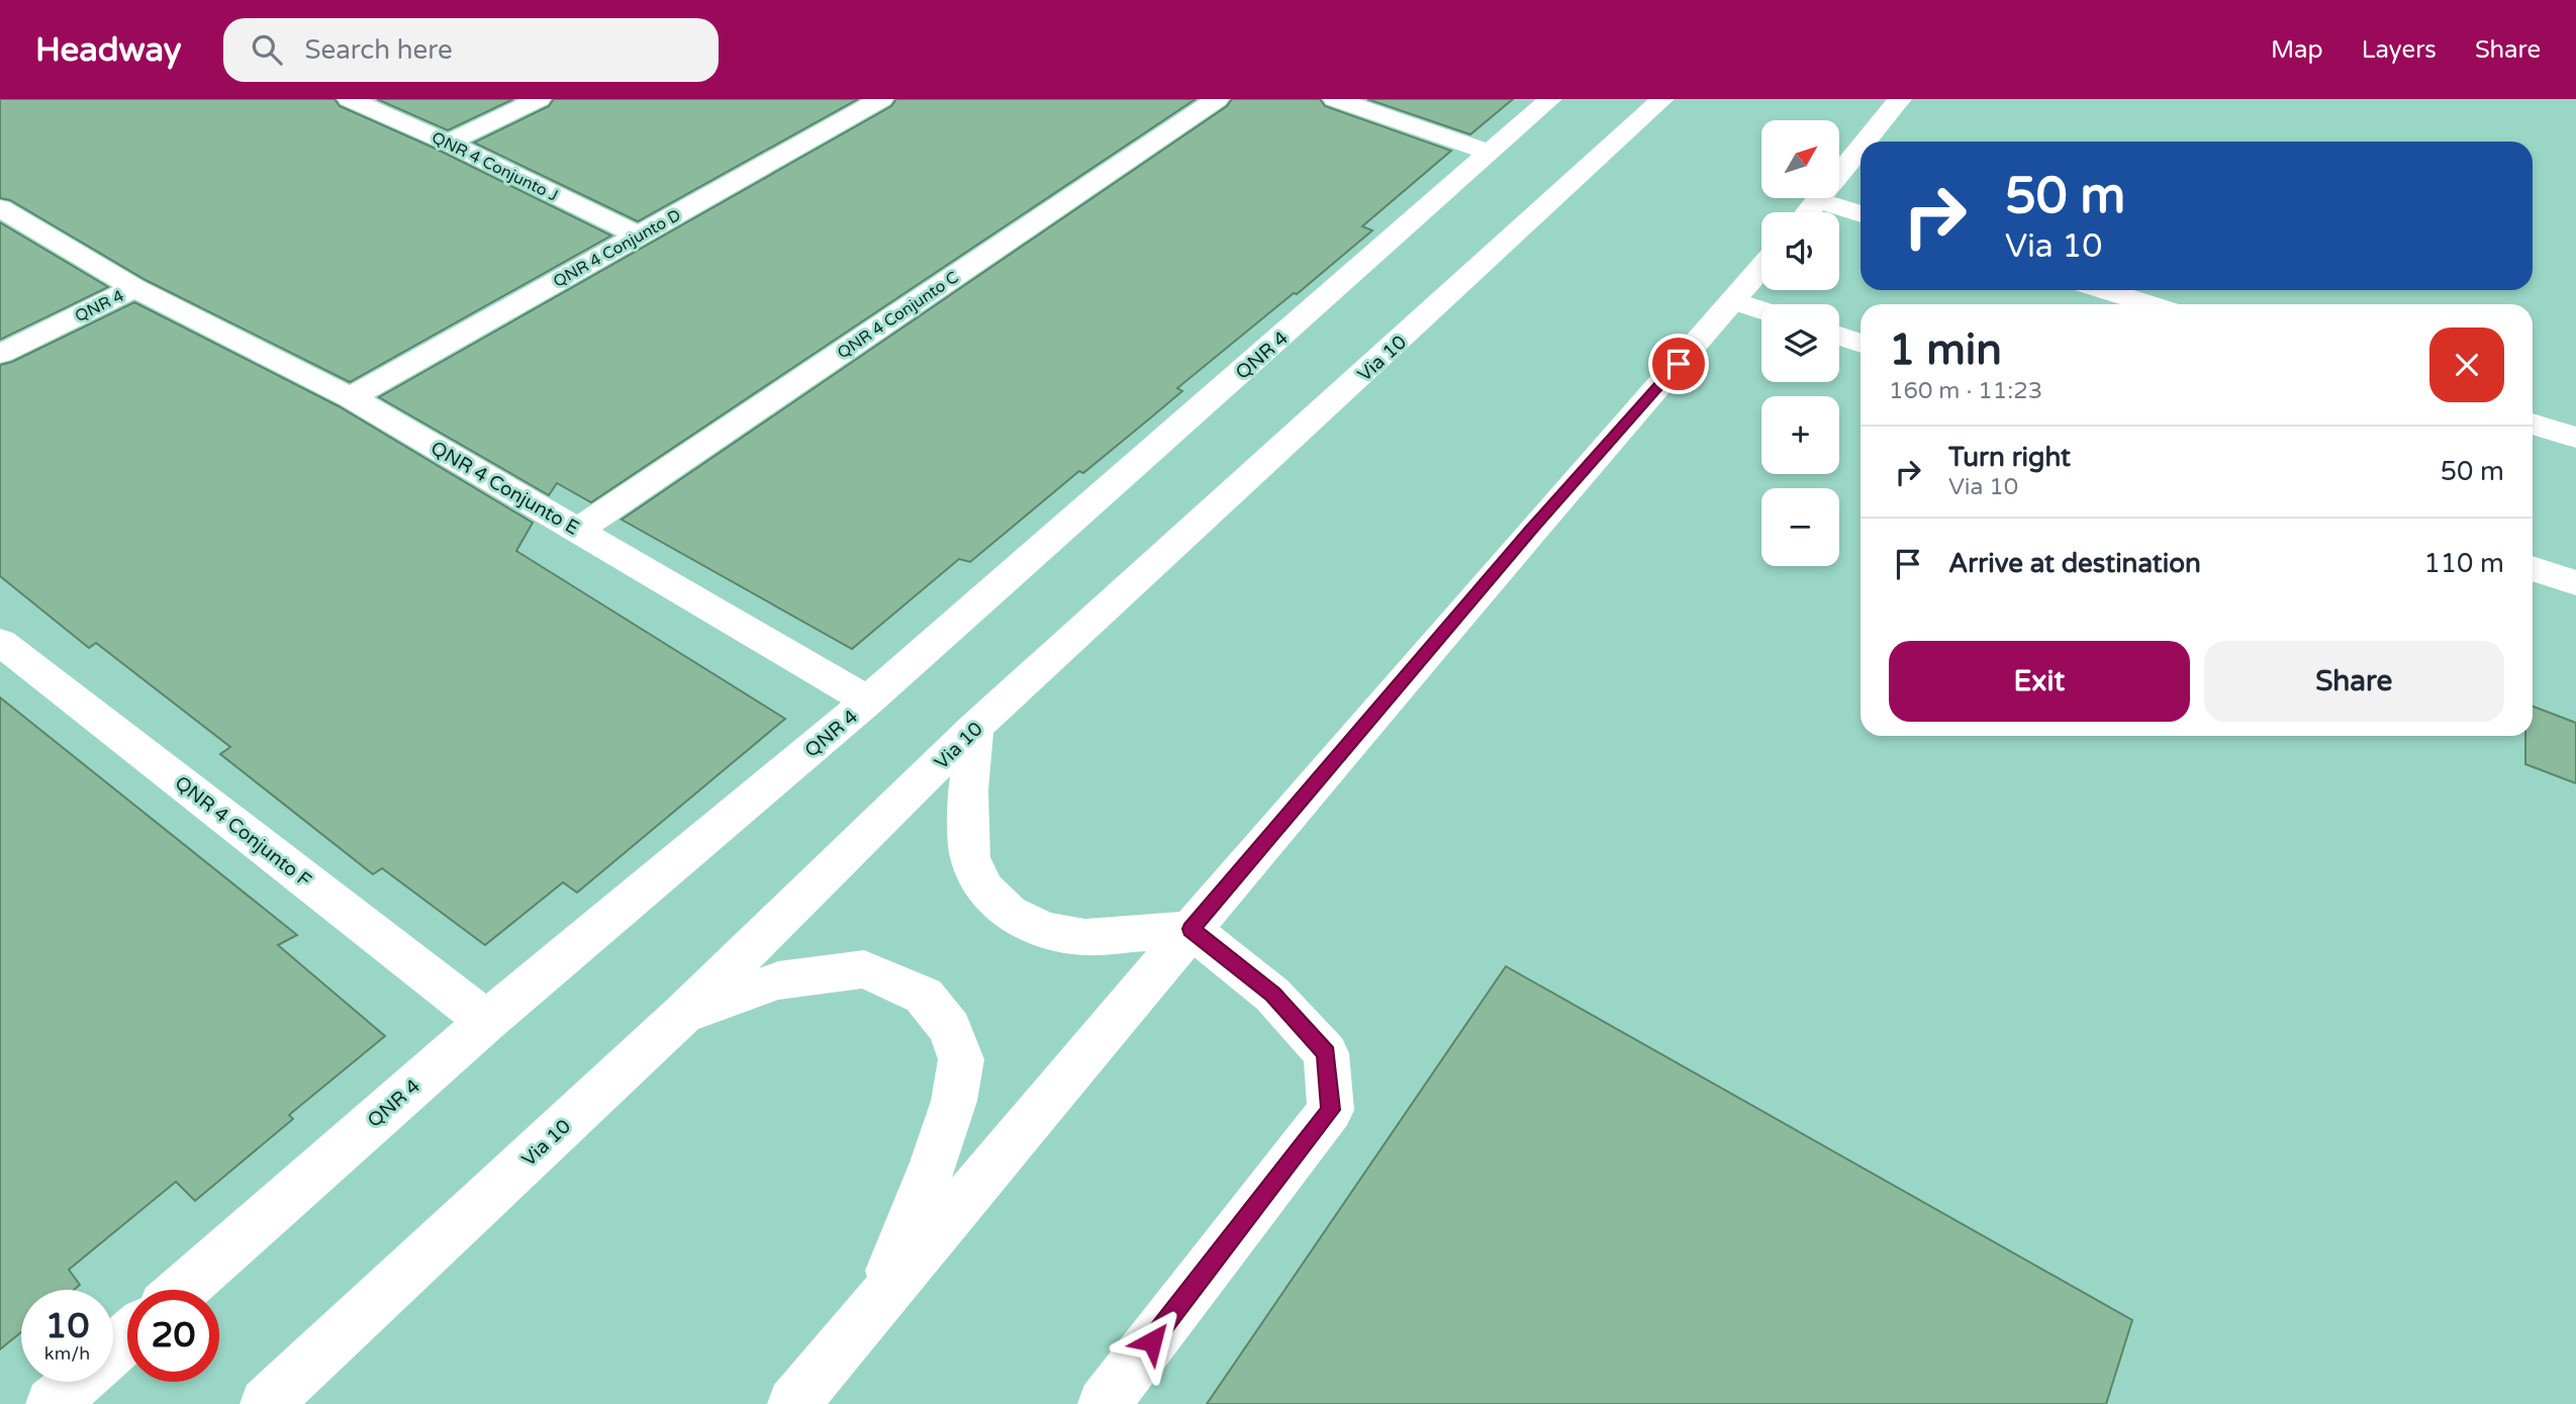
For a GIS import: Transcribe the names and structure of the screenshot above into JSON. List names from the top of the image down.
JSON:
{
  "streets": {
    "street": [
      "QNR 4 Conjunto J",
      "QNR 4 Conjunto D",
      "QNR 4",
      "QNR 4 Conjunto C",
      "Via 10",
      "QNR 4 Conjunto E",
      "QNR 4 Conjunto F"
    ]
  },
  "crossings": [
    ["QNR 4 Conjunto J", "QNR 4 Conjunto D"],
    ["QNR 4 Conjunto D", "QNR 4 Conjunto E"],
    ["QNR 4", "QNR 4 Conjunto E"],
    ["QNR 4", "QNR 4 Conjunto F"],
    ["QNR 4 Conjunto C", "QNR 4 Conjunto E"]
  ],
  "north": "top right",
  "page": {
    "header": "Headway",
    "search": "Search here",
    "nav": ["Map", "Layers", "Share"],
    "map_buttons": ["+", "−"],
    "turn": ["50 m", "Via 10"],
    "heading": ["1 min", "160 m · 11:23"],
    "list": [
      {
        "name": "Turn right",
        "note": "Via 10",
        "value": "50 m"
      },
      {
        "name": "Arrive at destination",
        "value": "110 m"
      }
    ],
    "buttons": ["Exit", "Share"],
    "speed": "10 km/h",
    "limit": "20"
  }
}
